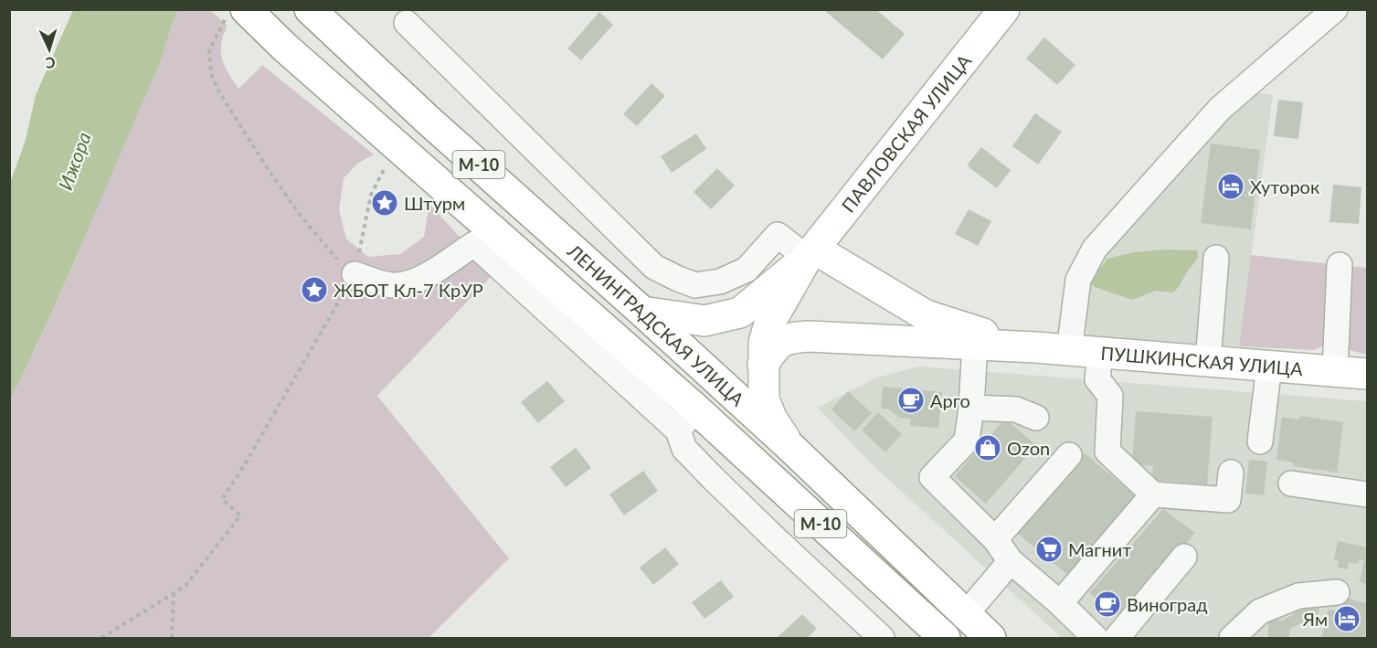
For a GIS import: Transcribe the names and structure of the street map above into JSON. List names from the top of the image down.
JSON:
{
  "streets": {
    "main road": [
      "ПАВЛОВСКАЯ УЛИЦА",
      "М-10",
      "ЛЕНИНГРАДСКАЯ УЛИЦА",
      "ПУШКИНСКАЯ УЛИЦА"
    ]
  },
  "crossings": [
    ["ПАВЛОВСКАЯ УЛИЦА", "ПУШКИНСКАЯ УЛИЦА"]
  ],
  "water": ["Ижора"],
  "places": {
    "hotel": ["Хуторок", "Ям"],
    "place": ["Штурм", "ЖБОТ Кл-7 КрУР"],
    "cafe": ["Арго", "Виноград"],
    "shop": ["Ozon"],
    "supermarket": ["Магнит"]
  },
  "north": "bottom"
}
